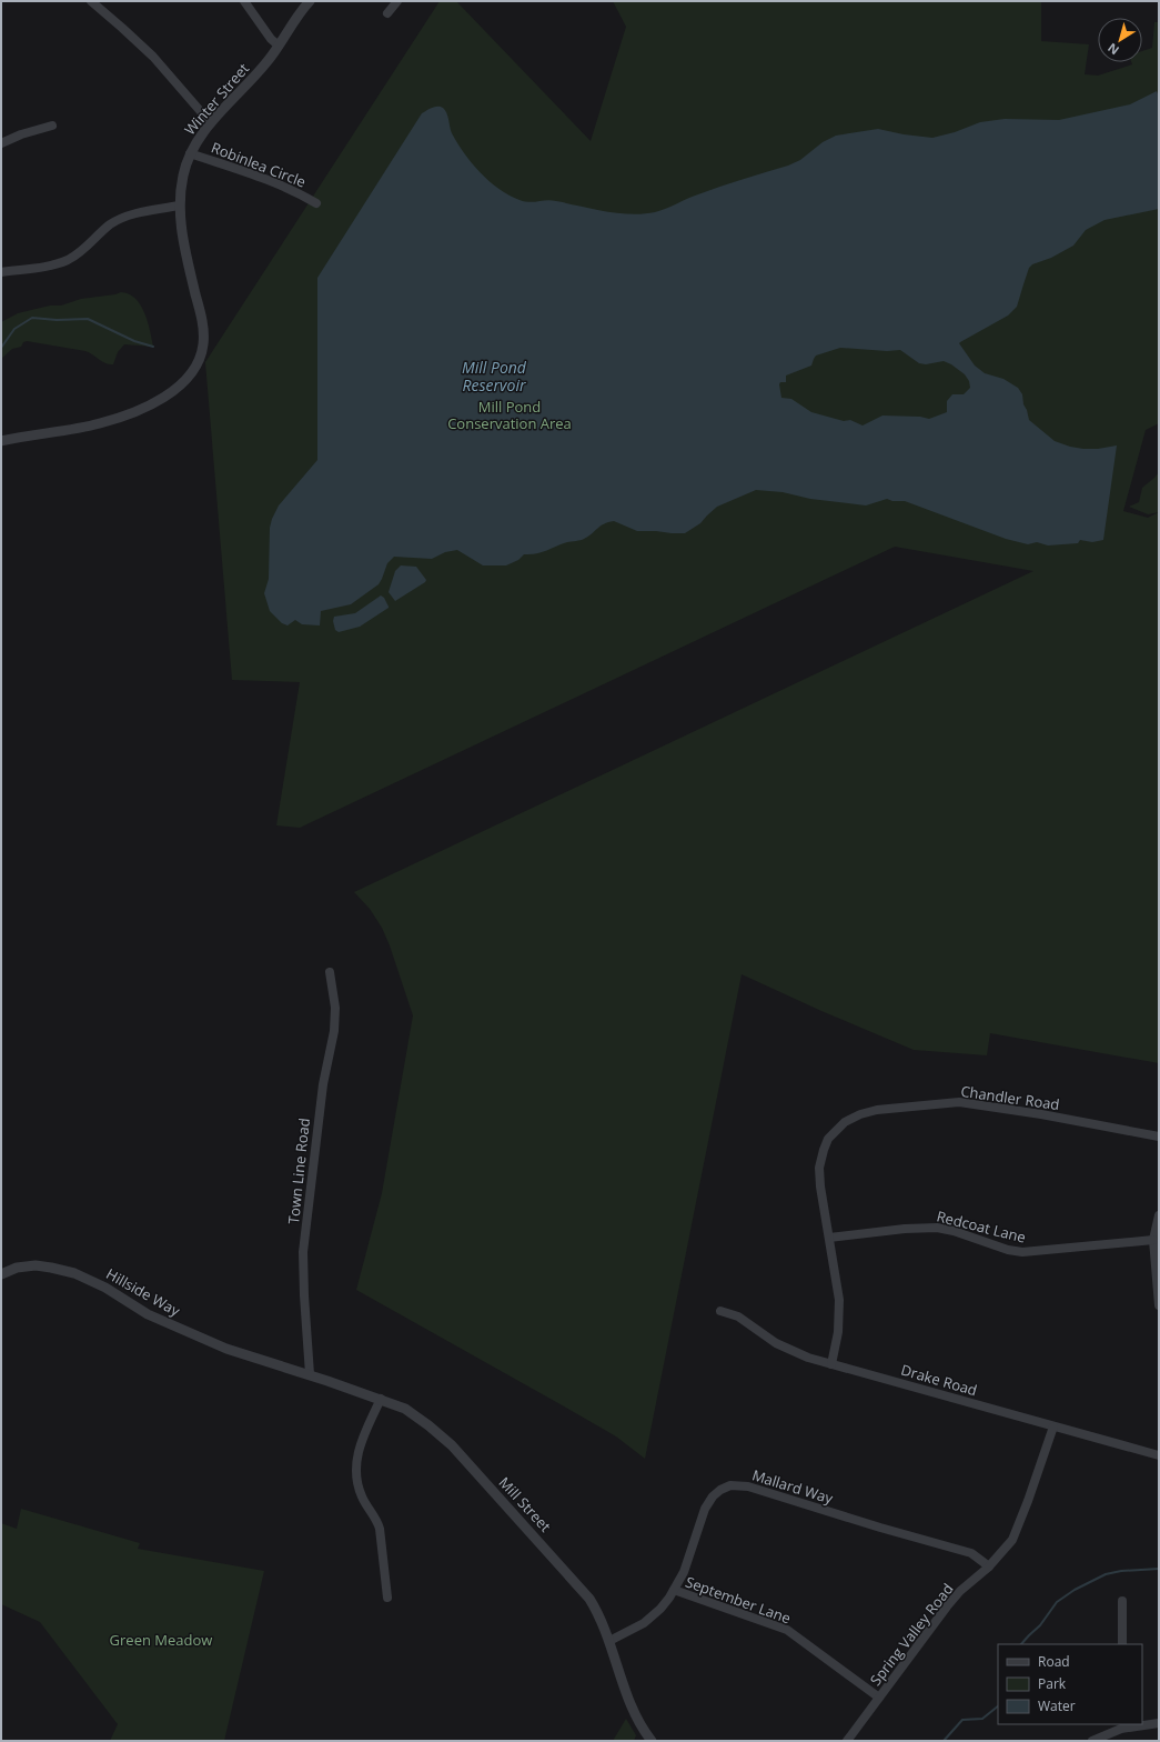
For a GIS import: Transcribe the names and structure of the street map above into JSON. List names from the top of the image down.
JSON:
{
  "streets": {
    "street": [
      "Winter Street",
      "Robinlea Circle",
      "Chandler Road",
      "Town Line Road",
      "Redcoat Lane",
      "Hillside Way",
      "Drake Road",
      "Mallard Way",
      "Mill Street",
      "September Lane",
      "Spring Valley Road"
    ]
  },
  "crossings": [
    ["Winter Street", "Robinlea Circle"],
    ["Chandler Road", "Redcoat Lane"],
    ["Chandler Road", "Drake Road"],
    ["Town Line Road", "Mill Street"],
    ["Hillside Way", "Mill Street"],
    ["Drake Road", "Spring Valley Road"],
    ["Mallard Way", "Mill Street"],
    ["Mallard Way", "September Lane"],
    ["Mallard Way", "Spring Valley Road"],
    ["September Lane", "Spring Valley Road"]
  ],
  "water": ["Mill Pond Reservoir"],
  "parks": ["Mill Pond Conservation Area", "Green Meadow"],
  "legend": ["Road", "Park", "Water"],
  "north": "bottom left"
}
